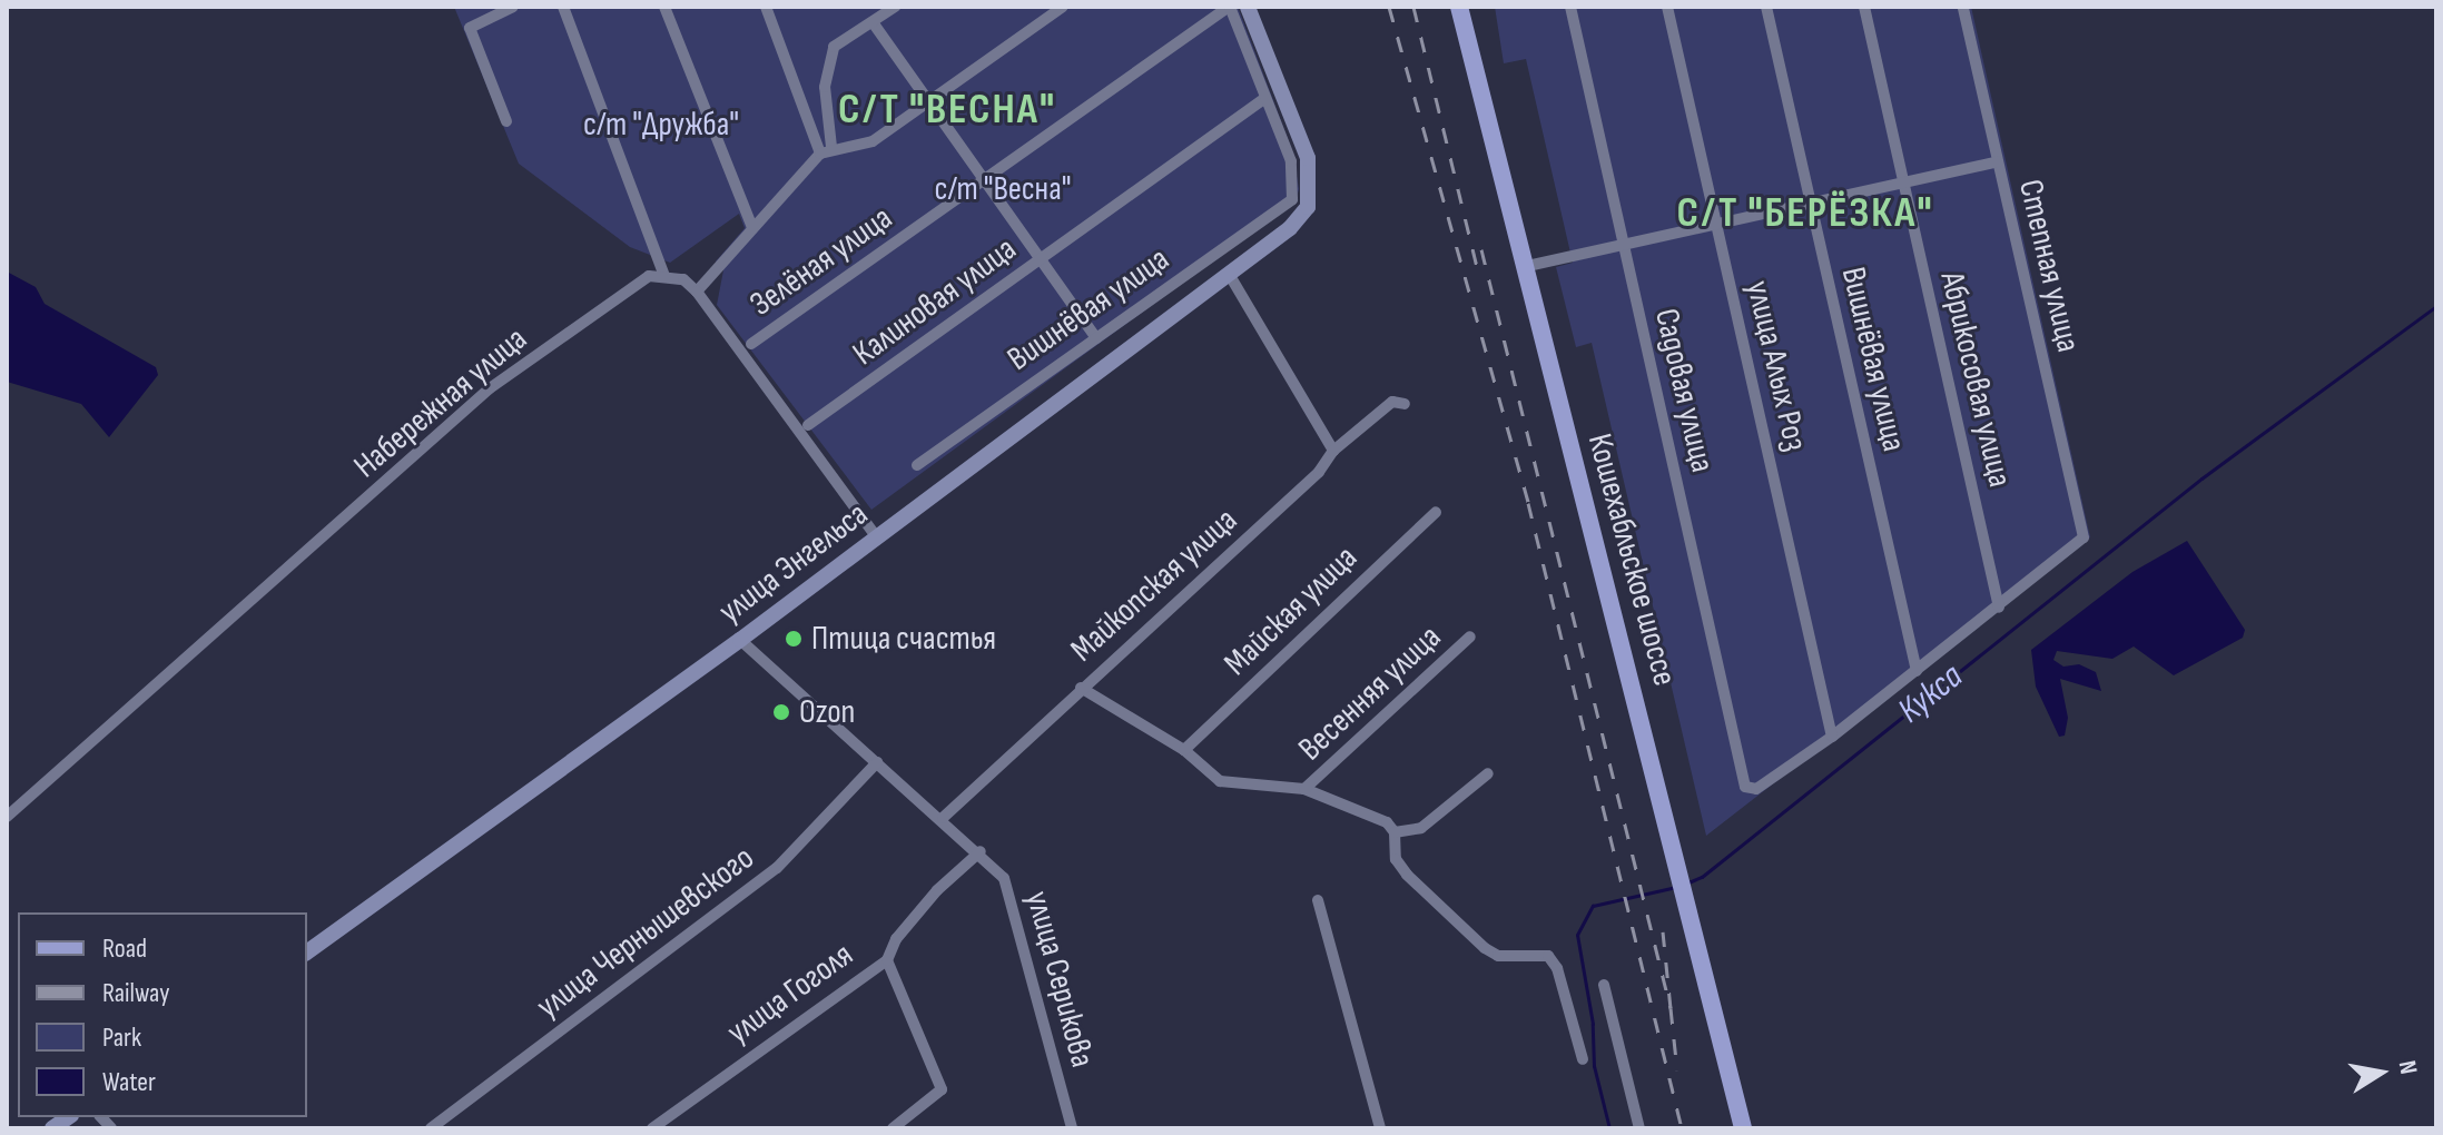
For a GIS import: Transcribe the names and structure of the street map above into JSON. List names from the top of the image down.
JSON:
{
  "streets": {
    "main road": ["Кошехабльское шоссе"],
    "street": [
      "Зелёная улица",
      "Степная улица",
      "Калиновая улица",
      "Вишнёвая улица",
      "улица Алых Роз",
      "Абрикосовая улица",
      "Садовая улица",
      "Набережная улица",
      "улица Энгельса",
      "Майкопская улица",
      "Майская улица",
      "Весенняя улица",
      "улица Чернышевского",
      "улица Серикова",
      "улица Гоголя"
    ]
  },
  "crossings": [
    ["Степная улица", "Абрикосовая улица"],
    ["Калиновая улица", "Вишнёвая улица"],
    ["улица Алых Роз", "Садовая улица"],
    ["улица Энгельса", "улица Серикова"],
    ["Майкопская улица", "улица Серикова"],
    ["улица Чернышевского", "улица Серикова"],
    ["улица Серикова", "улица Гоголя"]
  ],
  "districts": ["С/Т \"ВЕСНА\"", "С/Т \"БЕРЁЗКА\""],
  "water": ["Кукса"],
  "parks": ["с/т \"Дружба\"", "с/т \"Весна\""],
  "places": ["Птица счастья", "Ozon"],
  "legend": [
    "Road",
    "Railway",
    "Park",
    "Water"
  ],
  "north": "right"
}
